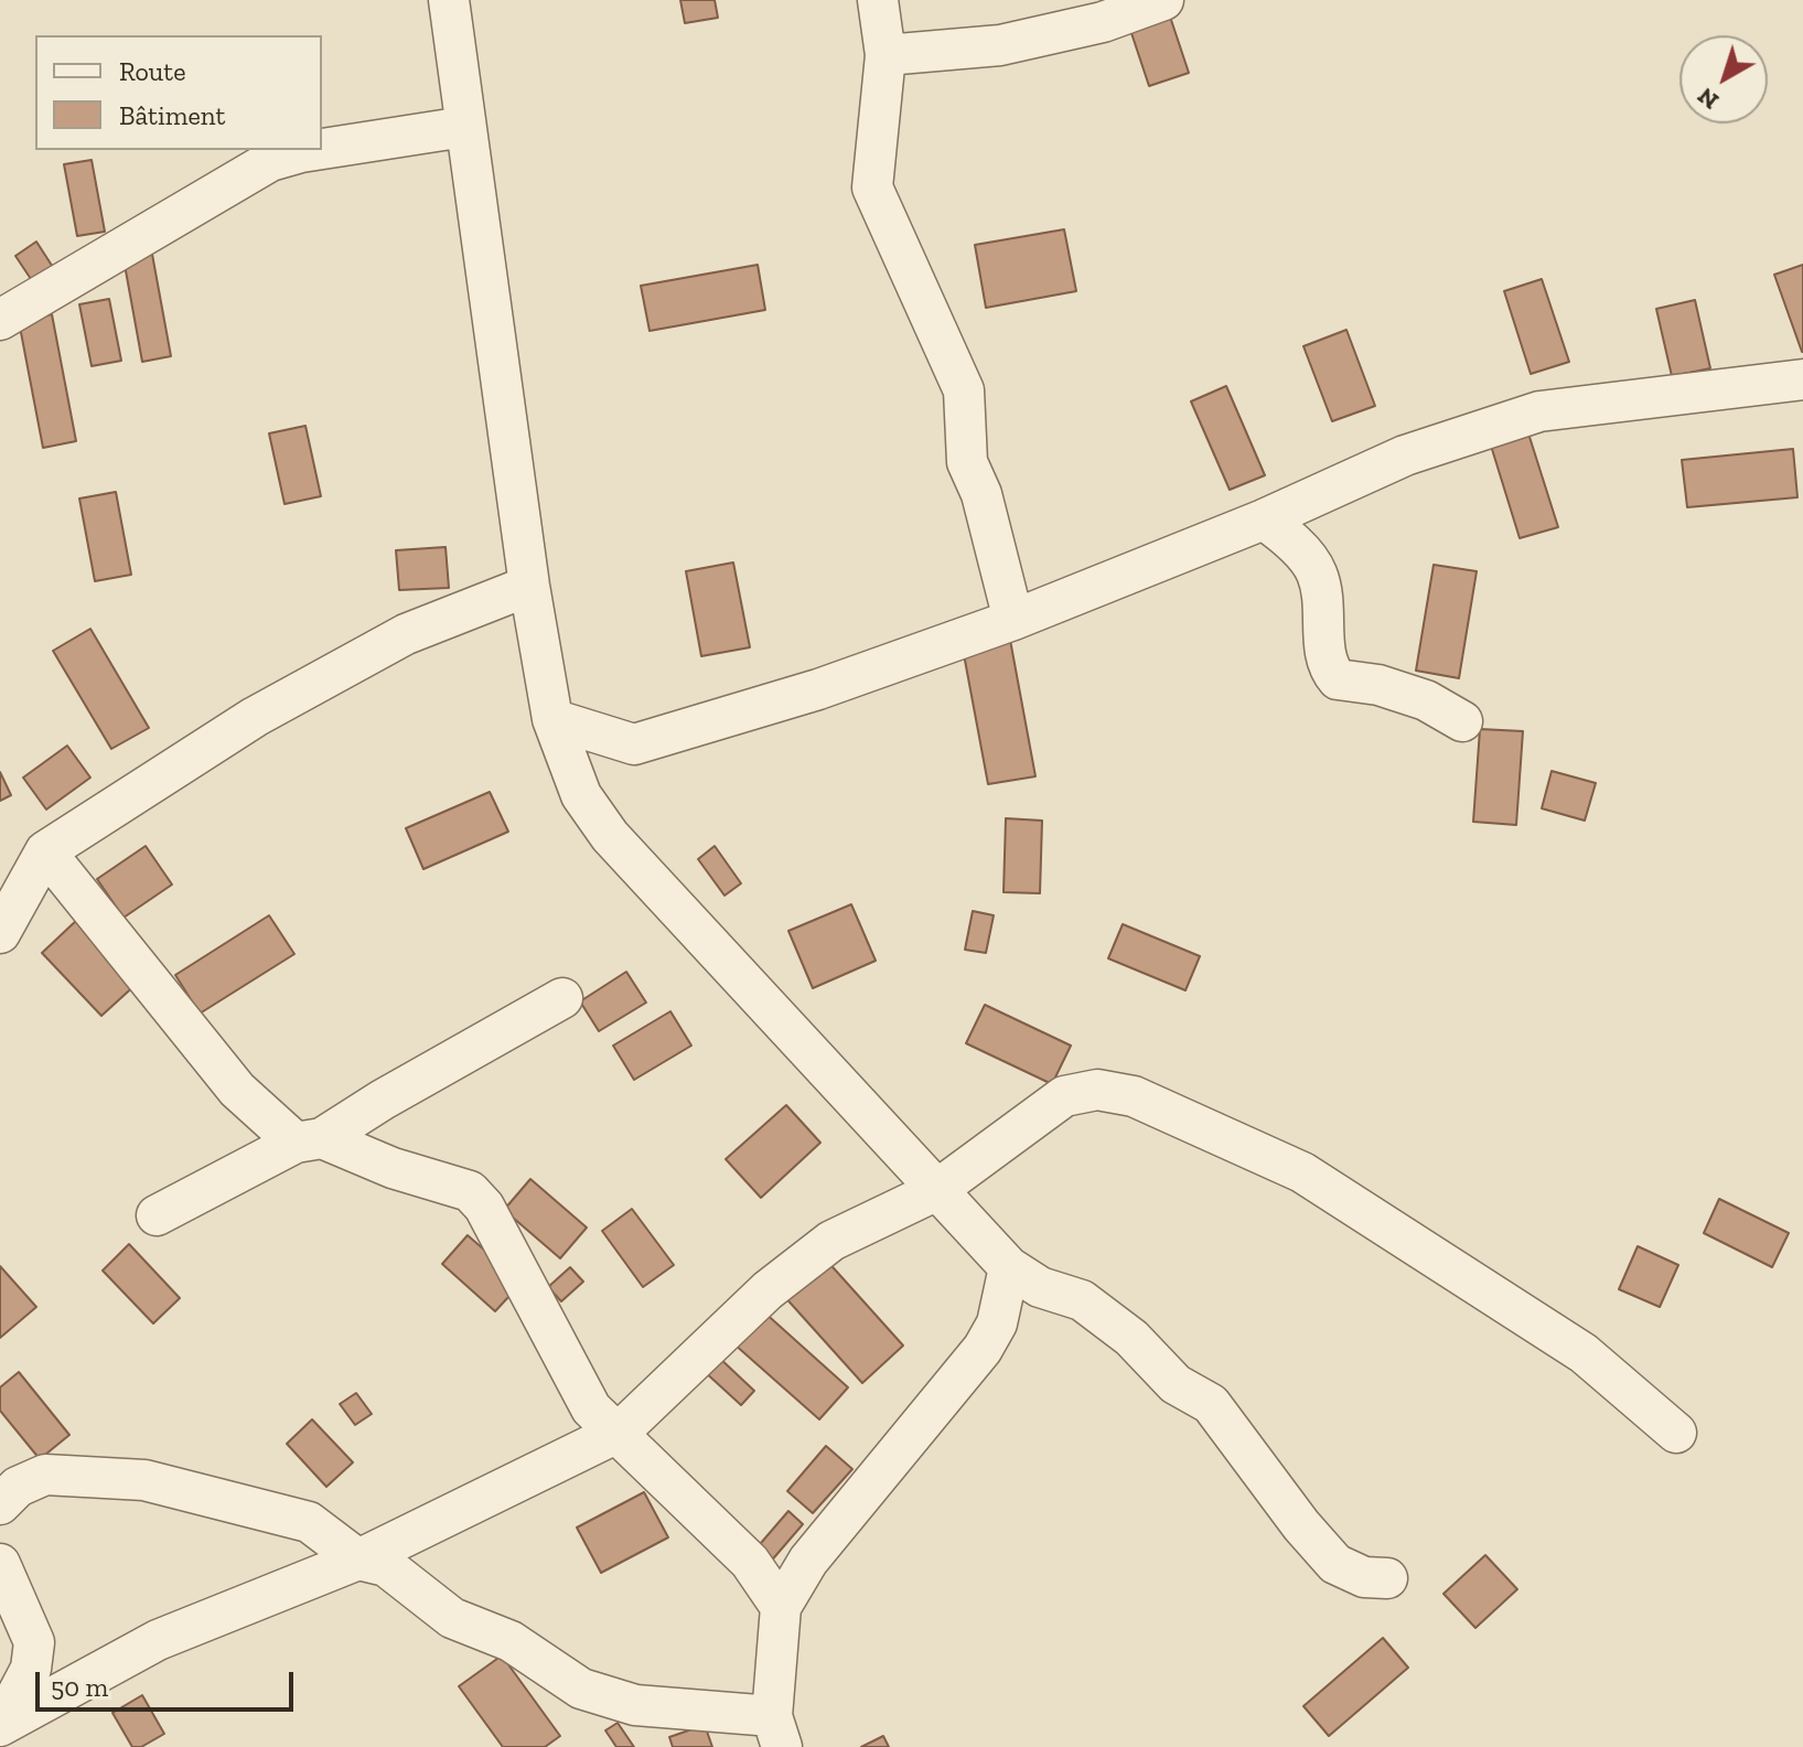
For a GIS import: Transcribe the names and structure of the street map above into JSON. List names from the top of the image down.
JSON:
{
  "legend": ["Route", "Bâtiment"],
  "scale_bar": "50 m",
  "north": "bottom left"
}
